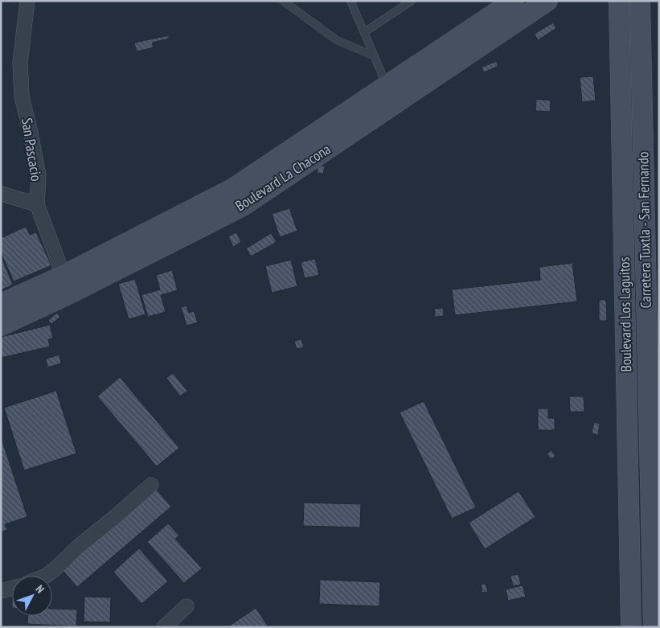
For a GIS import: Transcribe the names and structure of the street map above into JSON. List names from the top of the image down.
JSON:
{
  "streets": {
    "main road": ["Boulevard La Chacona", "Carretera Tuxtla - San Fernando", "Boulevard Los Laguitos"],
    "street": ["San Pascacio"]
  },
  "crossings": [
    ["San Pascacio", "Boulevard La Chacona"]
  ],
  "north": "top right"
}
